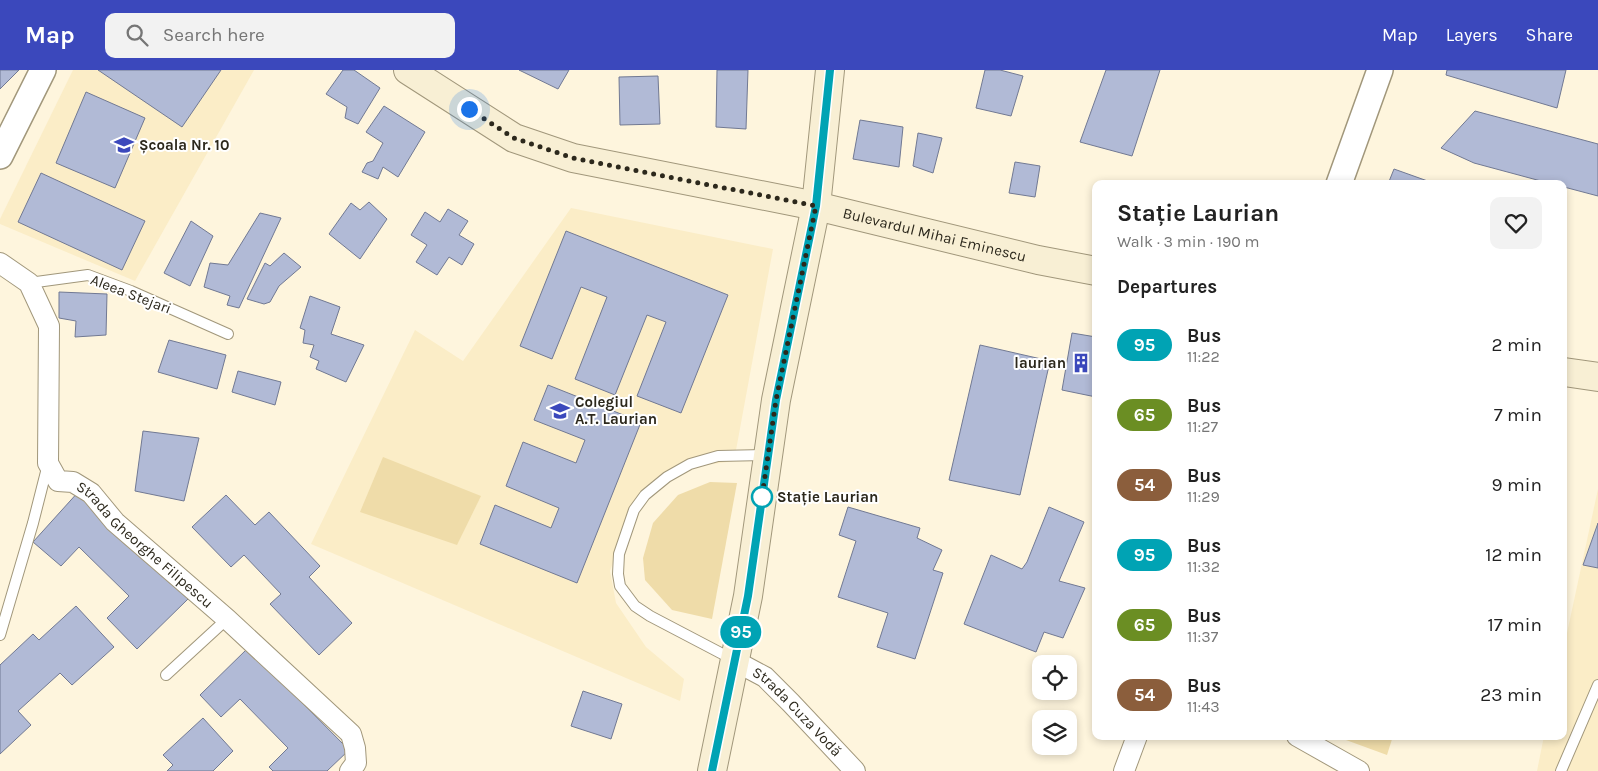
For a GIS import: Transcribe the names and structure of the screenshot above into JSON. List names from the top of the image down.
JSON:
{
  "streets": {
    "main road": ["Bulevardul Mihai Eminescu"],
    "street": ["Strada Gheorghe Filipescu", "Strada Cuza Vodă"],
    "lane": ["Aleea Stejari"]
  },
  "places": {
    "school or university": ["Școala Nr. 10", "Colegiul A.T. Laurian"],
    "building": ["laurian"],
    "other": ["Stație Laurian"]
  },
  "lines": ["bus line 95"],
  "page": {
    "header": "Map",
    "search": "Search here",
    "nav": ["Map", "Layers", "Share"],
    "on_map": "95",
    "heading": [
      ["Stație Laurian", "Walk · 3 min · 190 m"],
      "Departures"
    ],
    "list": [
      {
        "mark": "95",
        "name": "Bus",
        "note": "11:22",
        "value": "2 min"
      },
      {
        "mark": "65",
        "name": "Bus",
        "note": "11:27",
        "value": "7 min"
      },
      {
        "mark": "54",
        "name": "Bus",
        "note": "11:29",
        "value": "9 min"
      },
      {
        "mark": "95",
        "name": "Bus",
        "note": "11:32",
        "value": "12 min"
      },
      {
        "mark": "65",
        "name": "Bus",
        "note": "11:37",
        "value": "17 min"
      },
      {
        "mark": "54",
        "name": "Bus",
        "note": "11:43",
        "value": "23 min"
      }
    ]
  }
}
